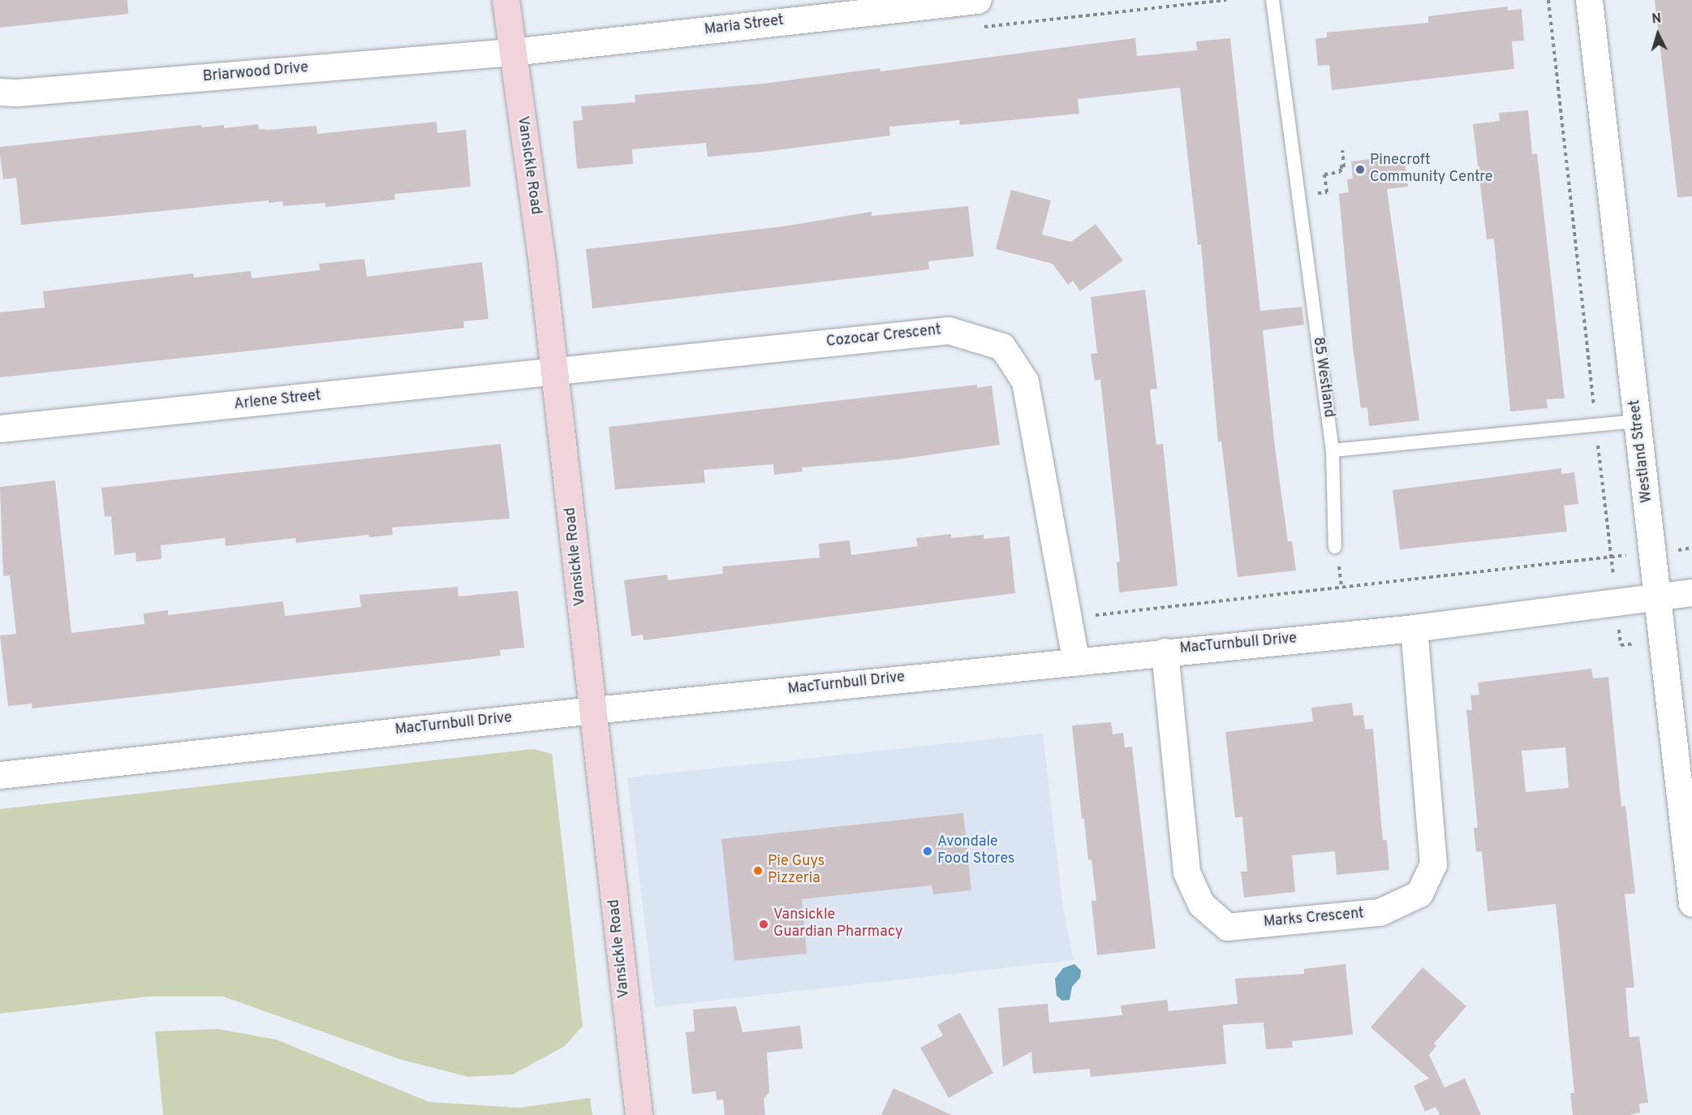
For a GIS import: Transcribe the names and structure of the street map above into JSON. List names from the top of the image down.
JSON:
{
  "streets": {
    "street": [
      "Maria Street",
      "Briarwood Drive",
      "Vansickle Road",
      "Cozocar Crescent",
      "Arlene Street",
      "Westland Street",
      "MacTurnbull Drive",
      "Marks Crescent"
    ],
    "lane": ["85 Westland"]
  },
  "crossings": [
    ["Maria Street", "Briarwood Drive"],
    ["Maria Street", "Vansickle Road"],
    ["Briarwood Drive", "Vansickle Road"],
    ["Vansickle Road", "Cozocar Crescent"],
    ["Vansickle Road", "Arlene Street"],
    ["Vansickle Road", "MacTurnbull Drive"],
    ["Cozocar Crescent", "Arlene Street"],
    ["Cozocar Crescent", "MacTurnbull Drive"],
    ["Westland Street", "MacTurnbull Drive"],
    ["MacTurnbull Drive", "Marks Crescent"]
  ],
  "places": [
    "Pinecroft Community Centre",
    "Avondale Food Stores",
    "Pie Guys Pizzeria",
    "Vansickle Guardian Pharmacy"
  ],
  "north": "top"
}
